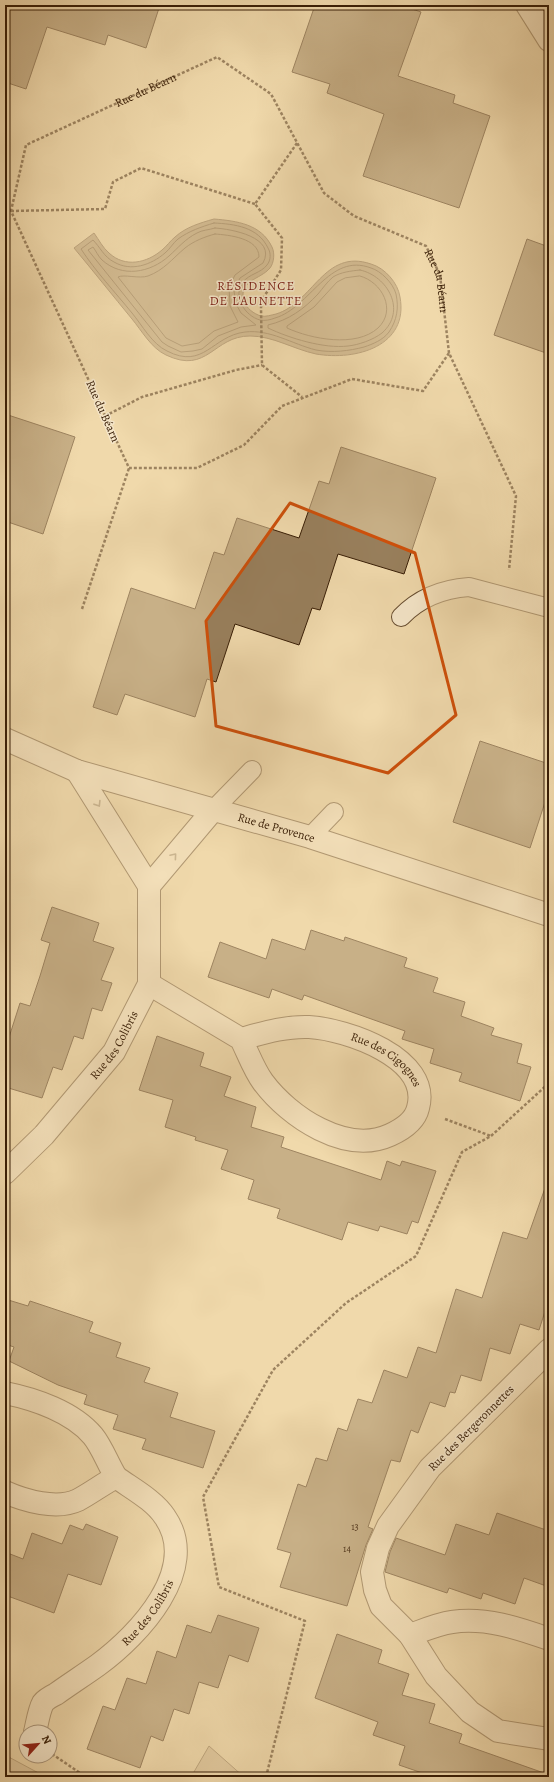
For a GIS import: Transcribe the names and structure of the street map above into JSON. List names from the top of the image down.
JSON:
{
  "streets": {
    "street": [
      "Rue de Provence",
      "Rue des Colibris",
      "Rue des Cigognes",
      "Rue des Bergeronnettes"
    ],
    "path": ["Rue du Béarn"]
  },
  "districts": ["RÉSIDENCE DE L'AUNETTE"],
  "house_numbers": ["13", "14"],
  "north": "top right"
}
